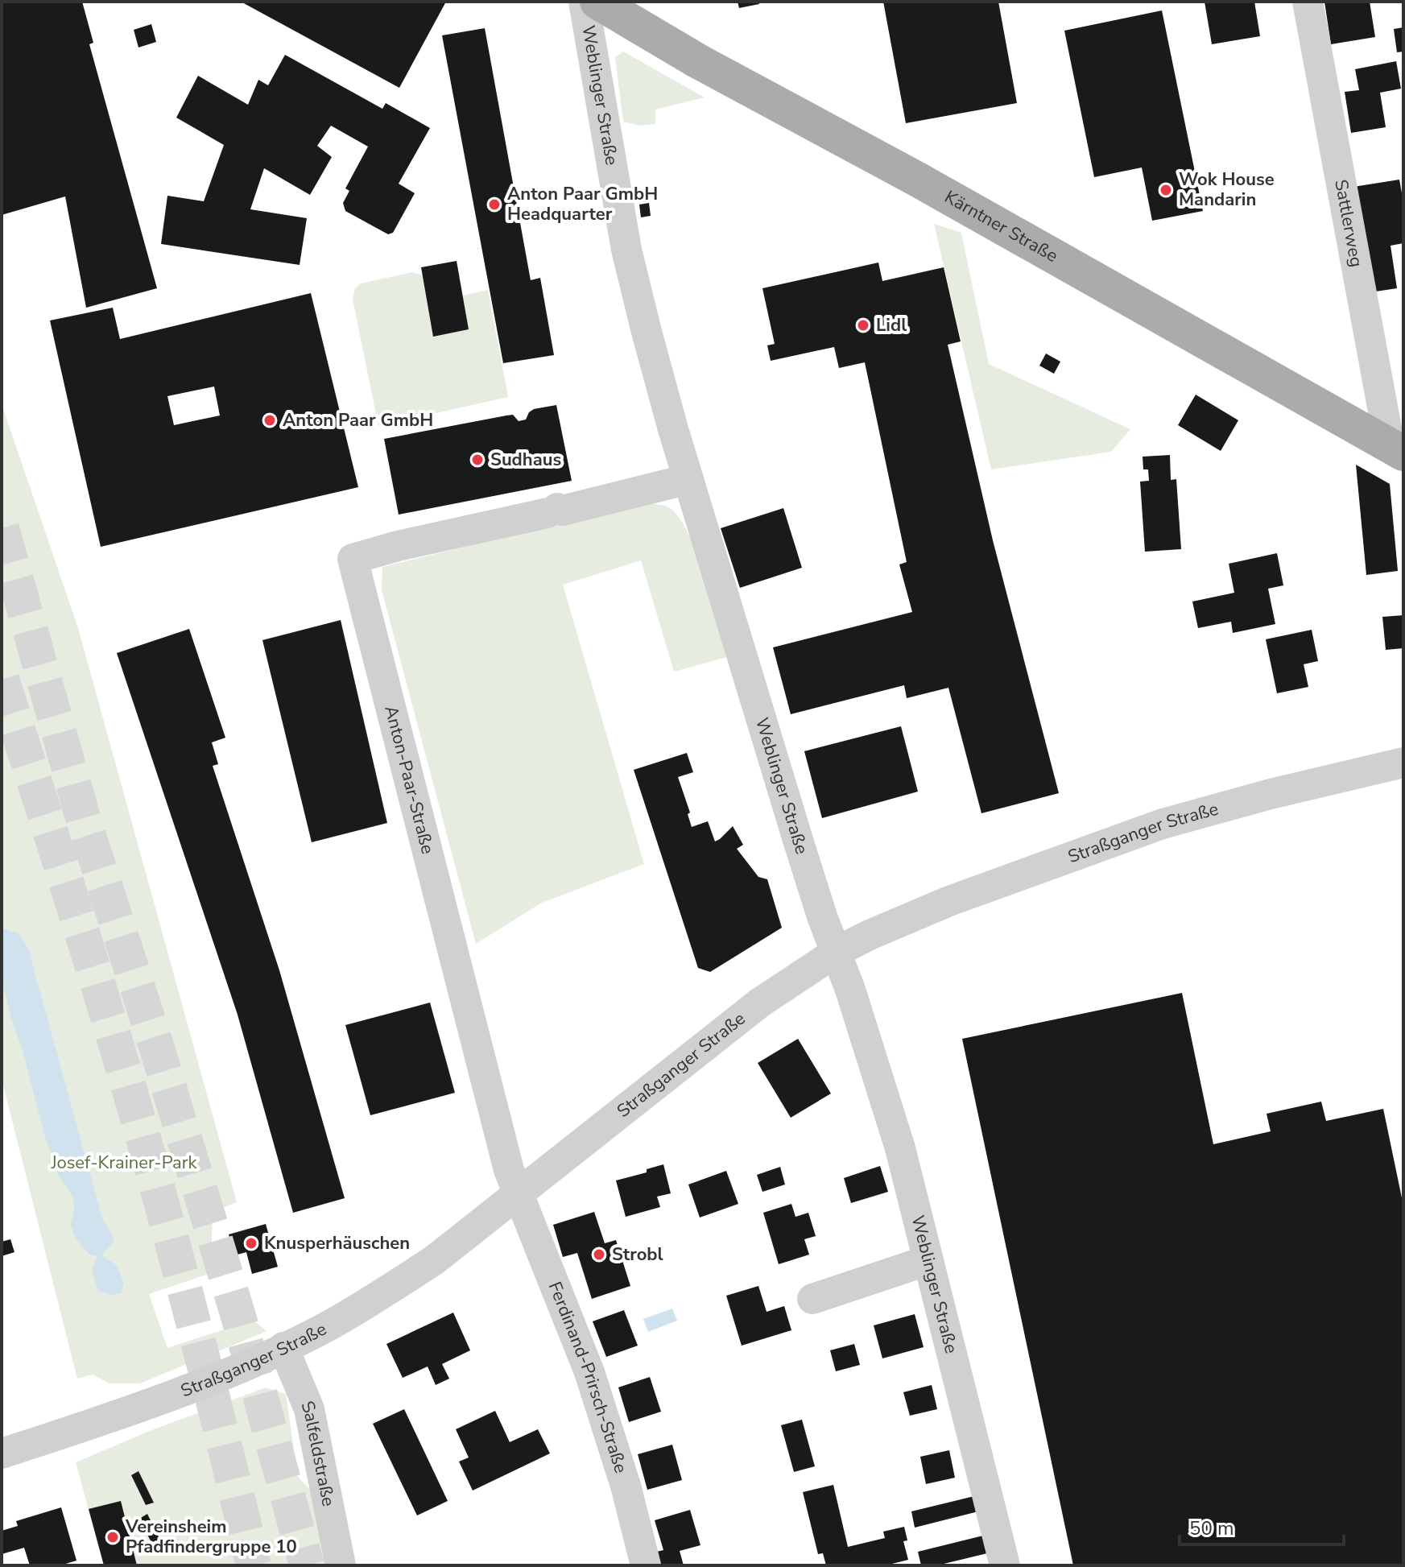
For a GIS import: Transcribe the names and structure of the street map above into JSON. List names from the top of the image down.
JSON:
{
  "streets": {
    "main road": ["Kärntner Straße"],
    "street": [
      "Weblinger Straße",
      "Sattlerweg",
      "Anton-Paar-Straße",
      "Straßganger Straße",
      "Ferdinand-Prirsch-Straße",
      "Salfeldstraße"
    ]
  },
  "crossings": [
    ["Weblinger Straße", "Anton-Paar-Straße"],
    ["Weblinger Straße", "Straßganger Straße"],
    ["Sattlerweg", "Kärntner Straße"],
    ["Anton-Paar-Straße", "Straßganger Straße"],
    ["Anton-Paar-Straße", "Ferdinand-Prirsch-Straße"],
    ["Straßganger Straße", "Ferdinand-Prirsch-Straße"],
    ["Straßganger Straße", "Salfeldstraße"]
  ],
  "parks": ["Josef-Krainer-Park"],
  "places": [
    "Wok House Mandarin",
    "Anton Paar GmbH Headquarter",
    "Lidl",
    "Anton Paar GmbH",
    "Sudhaus",
    "Knusperhäuschen",
    "Strobl",
    "Vereinsheim Pfadfindergruppe 10"
  ],
  "scale_bar": "50 m"
}
